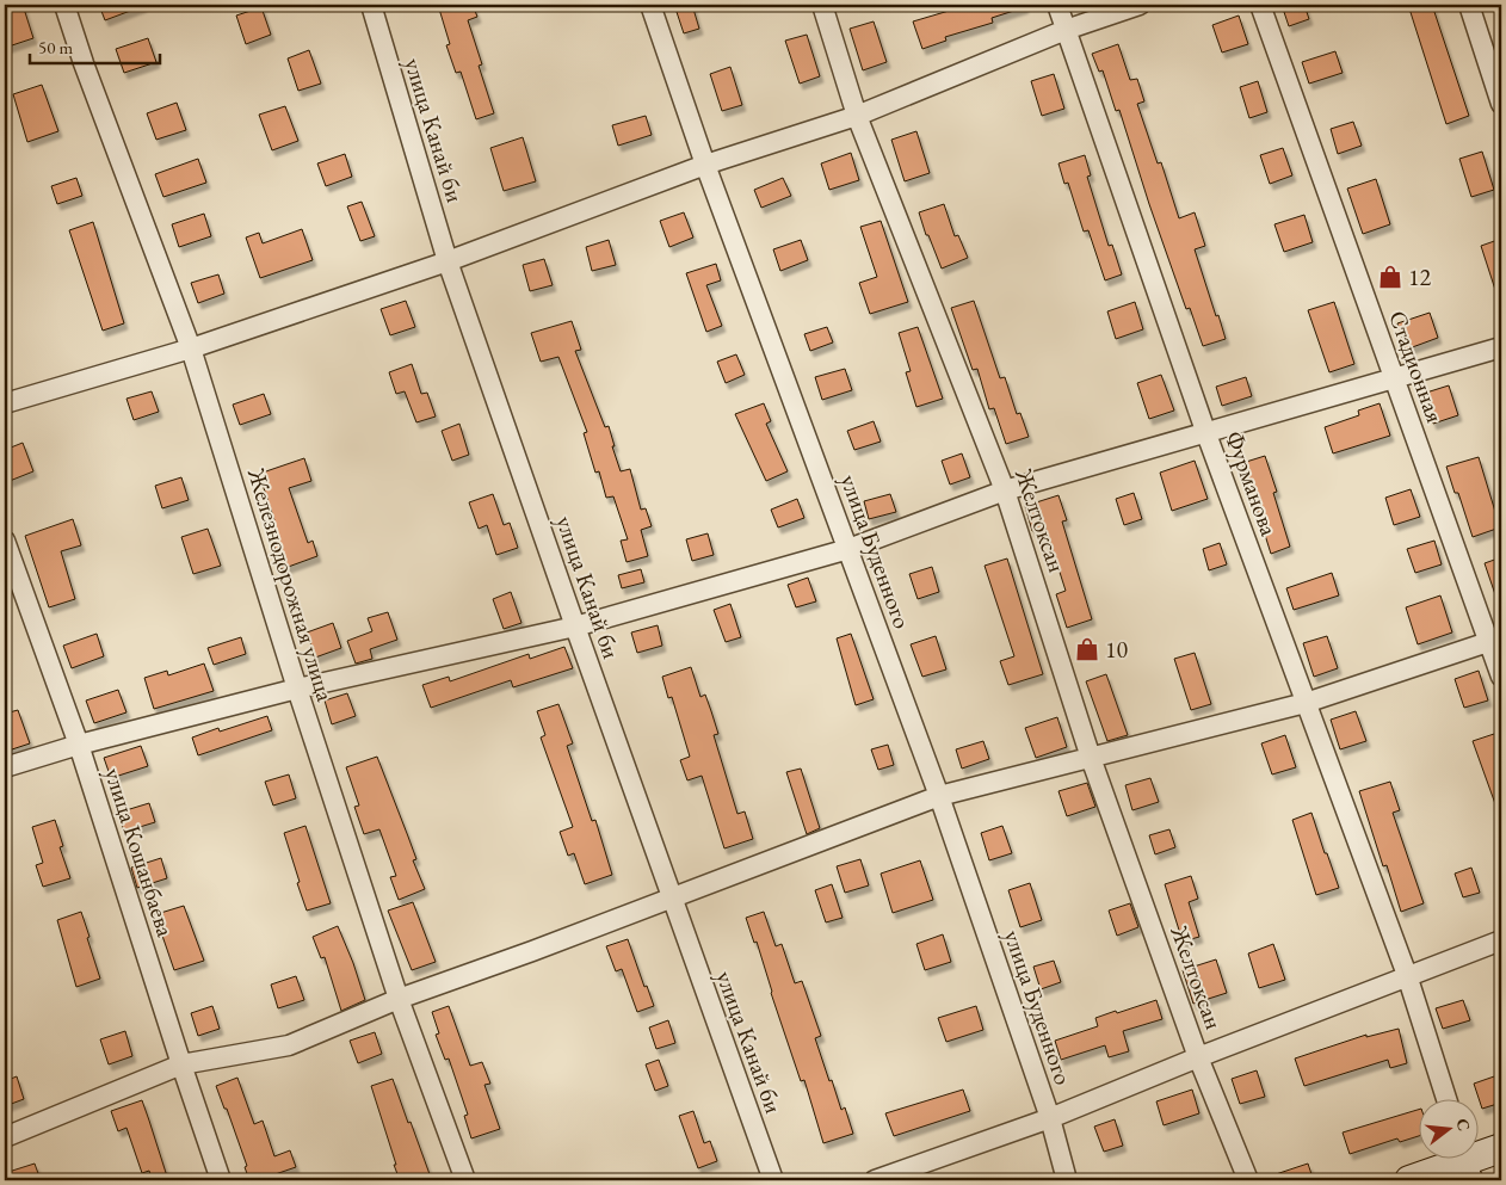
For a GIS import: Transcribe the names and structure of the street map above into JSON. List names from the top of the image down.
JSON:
{
  "streets": {
    "street": [
      "улица Канай би",
      "Стадионная",
      "Фурманова",
      "Желтоксан",
      "улица Буденного",
      "Железнодорожная улица",
      "улица Кошанбаева"
    ]
  },
  "places": {
    "shop": ["12", "10"]
  },
  "scale_bar": "50 m",
  "north": "right"
}
